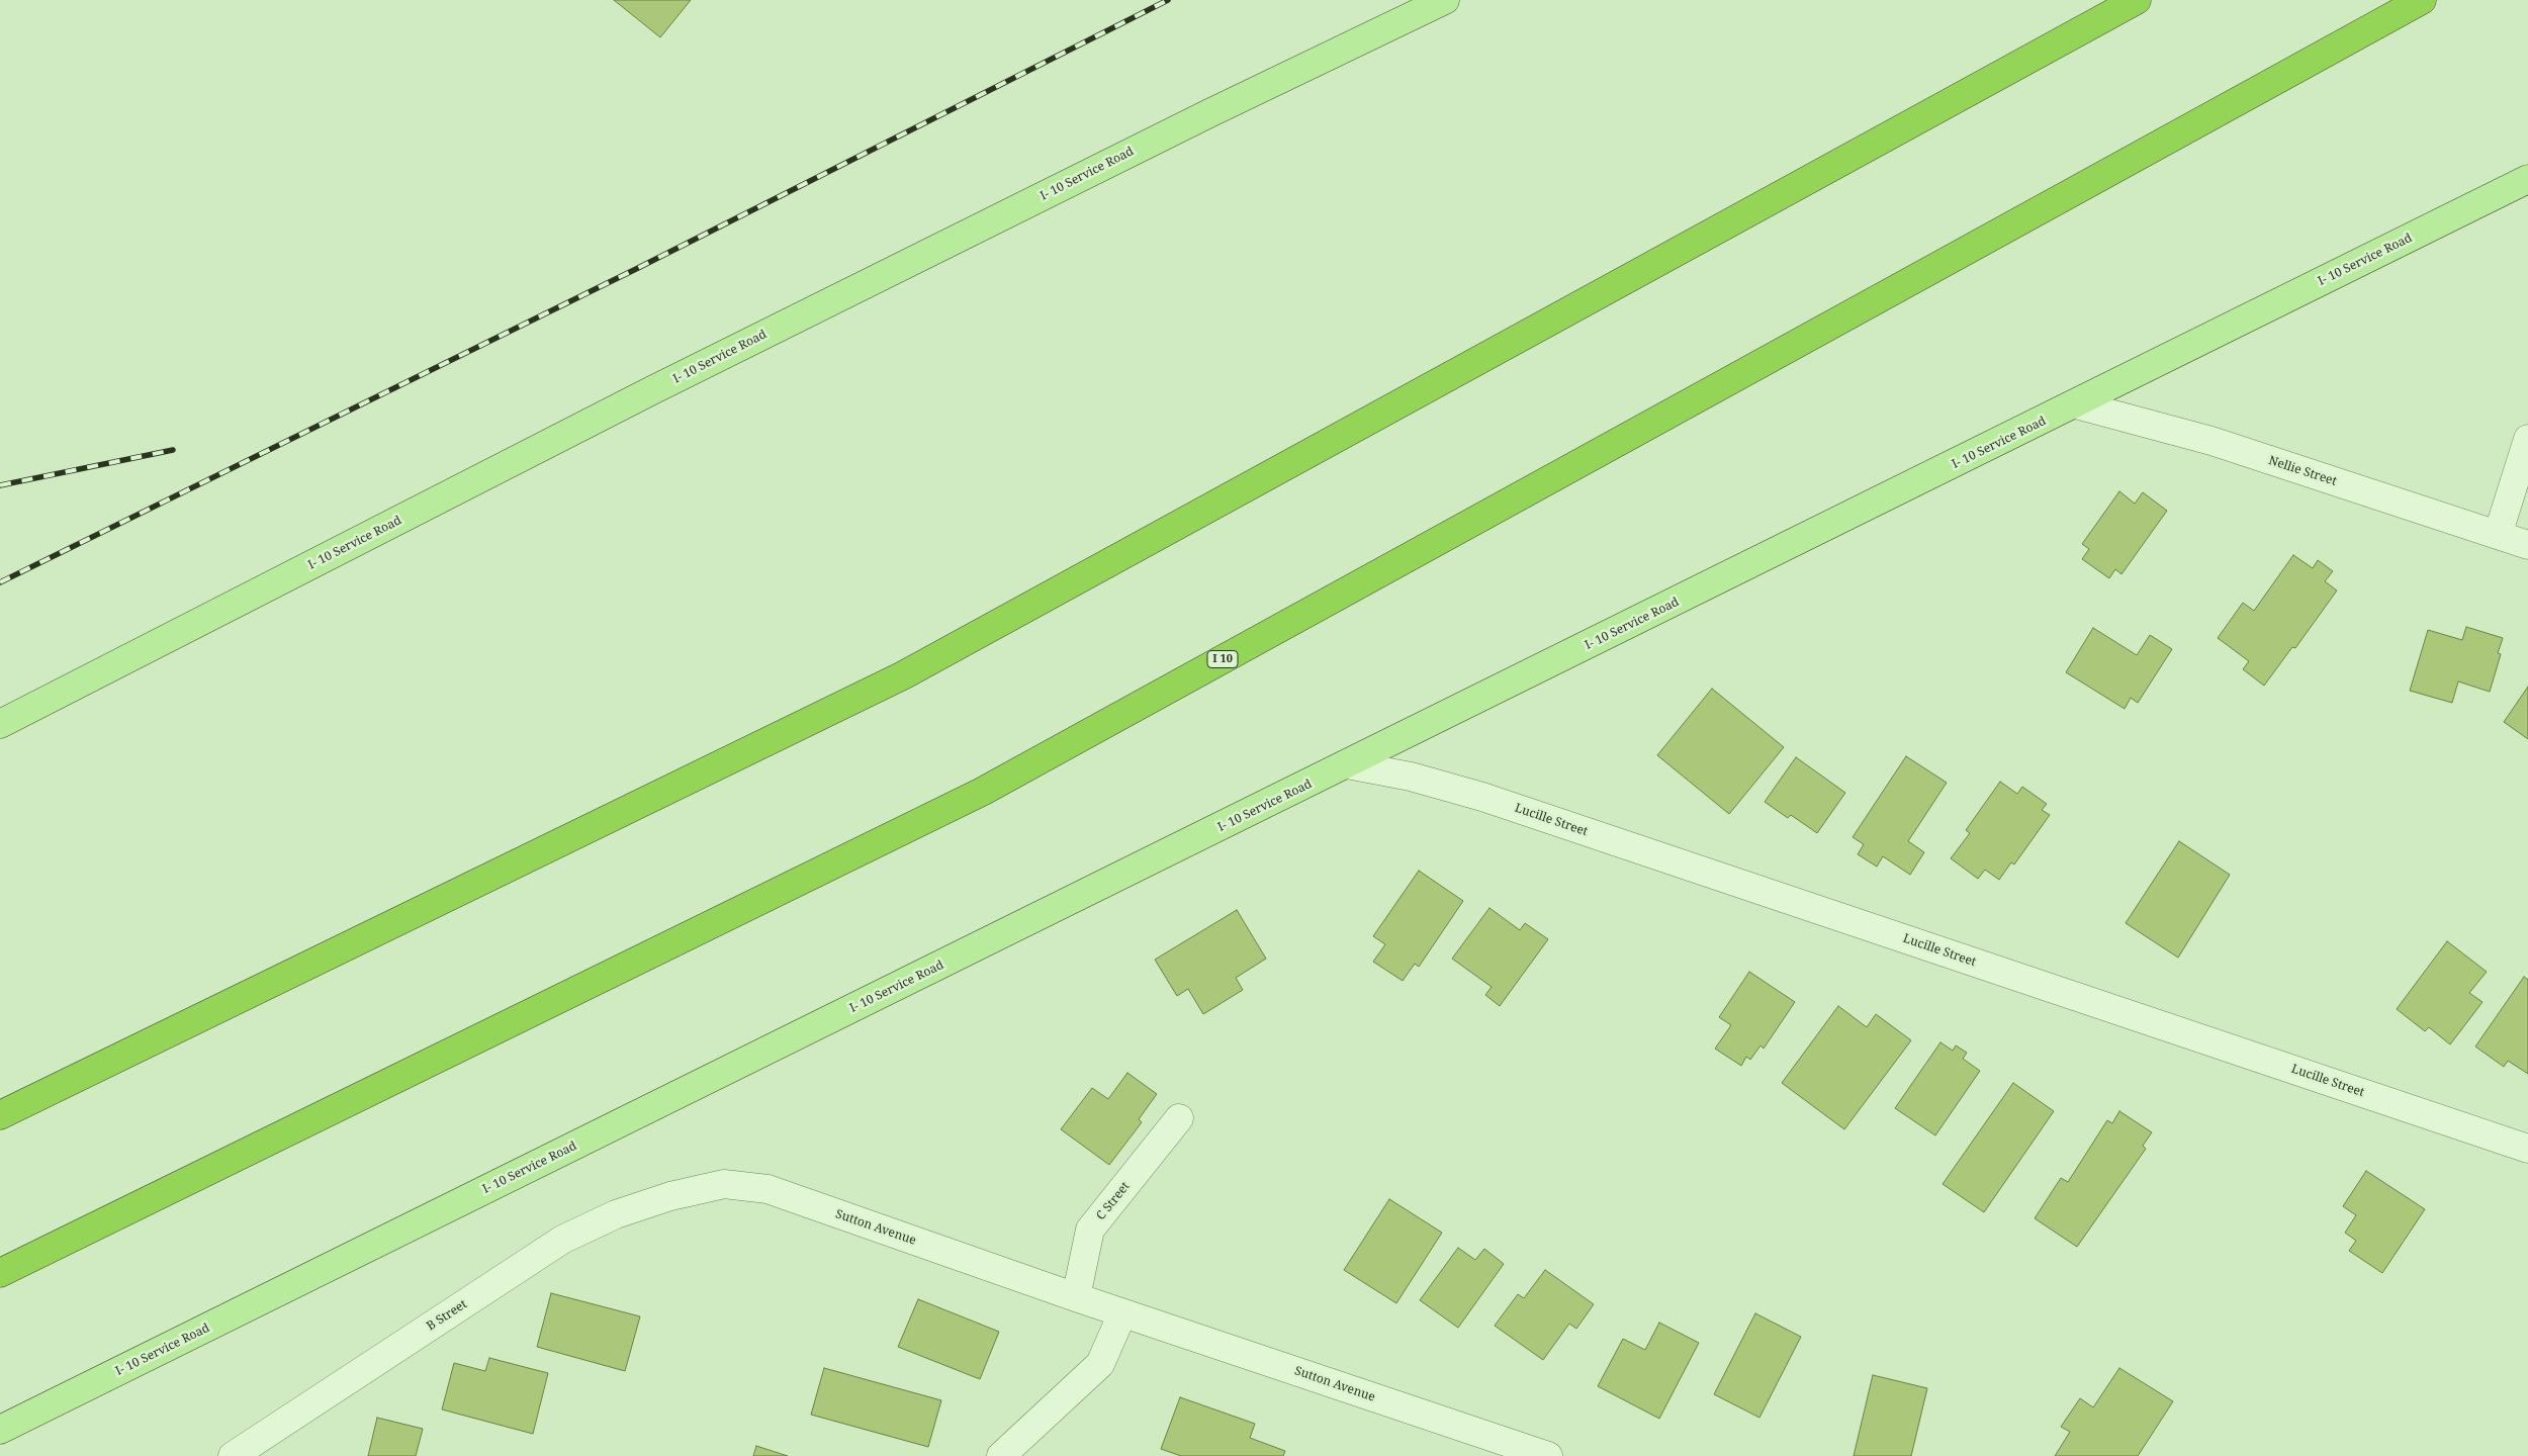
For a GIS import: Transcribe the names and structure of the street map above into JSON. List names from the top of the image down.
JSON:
{
  "streets": {
    "highway": ["I 10"],
    "main road": ["I- 10 Service Road"],
    "street": [
      "Nellie Street",
      "Lucille Street",
      "C Street",
      "Sutton Avenue",
      "B Street"
    ]
  },
  "crossings": [
    ["I- 10 Service Road", "Nellie Street"],
    ["I- 10 Service Road", "Lucille Street"],
    ["C Street", "Sutton Avenue"],
    ["Sutton Avenue", "B Street"]
  ]
}
